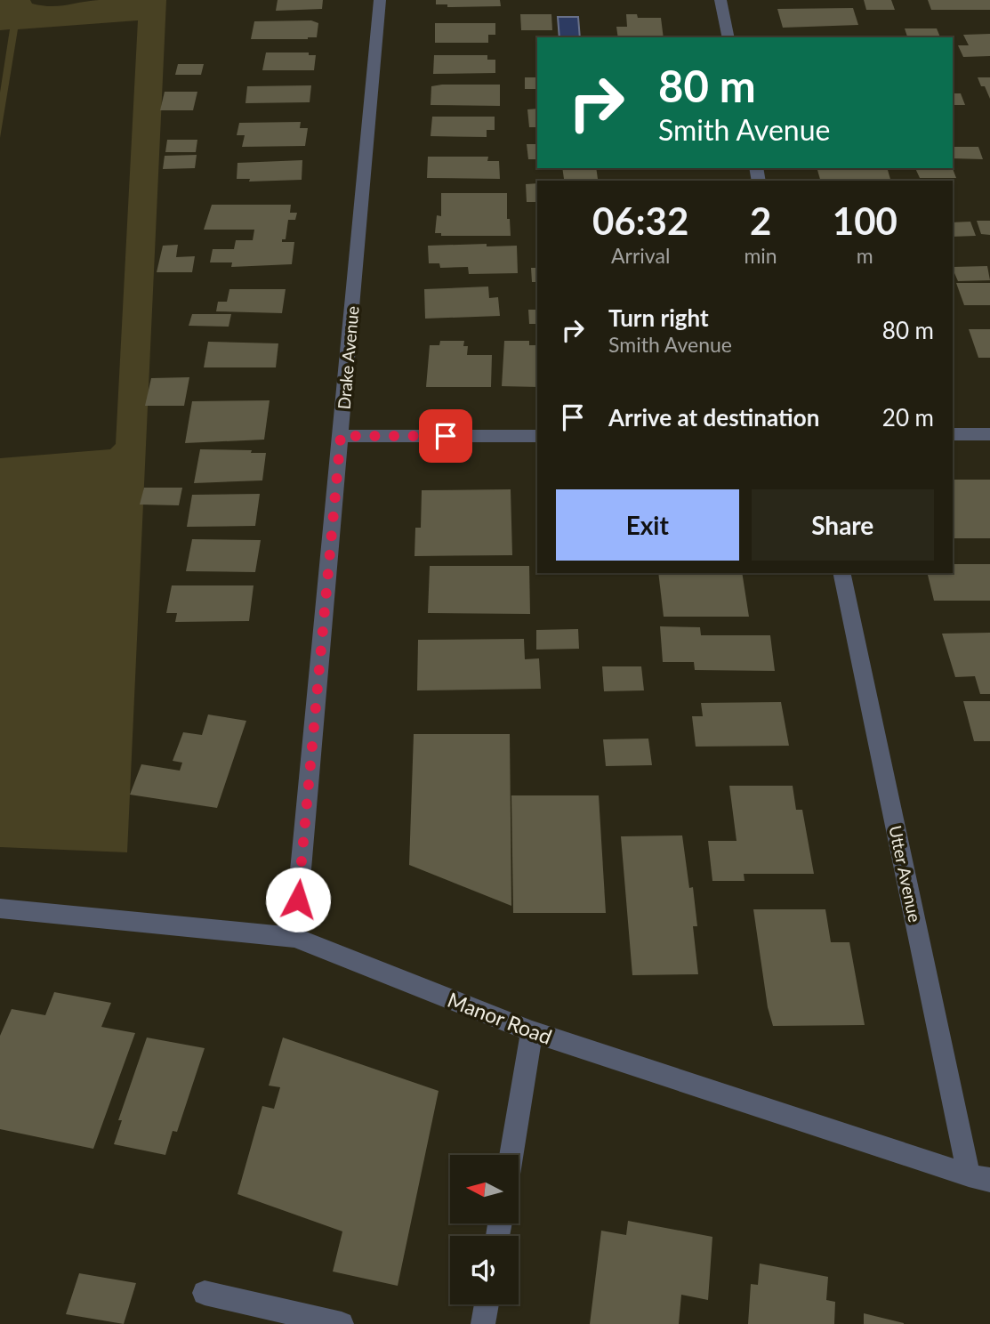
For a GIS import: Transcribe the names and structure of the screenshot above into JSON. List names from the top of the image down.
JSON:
{
  "streets": {
    "street": ["Drake Avenue", "Utter Avenue", "Manor Road"]
  },
  "crossings": [
    ["Drake Avenue", "Manor Road"],
    ["Utter Avenue", "Manor Road"]
  ],
  "north": "left",
  "page": {
    "turn": ["80 m", "Smith Avenue"],
    "eta": [
      "06:32",
      "Arrival",
      "2",
      "min",
      "100",
      "m"
    ],
    "list": [
      {
        "name": "Turn right",
        "note": "Smith Avenue",
        "value": "80 m"
      },
      {
        "name": "Arrive at destination",
        "value": "20 m"
      }
    ],
    "buttons": ["Exit", "Share"]
  }
}
